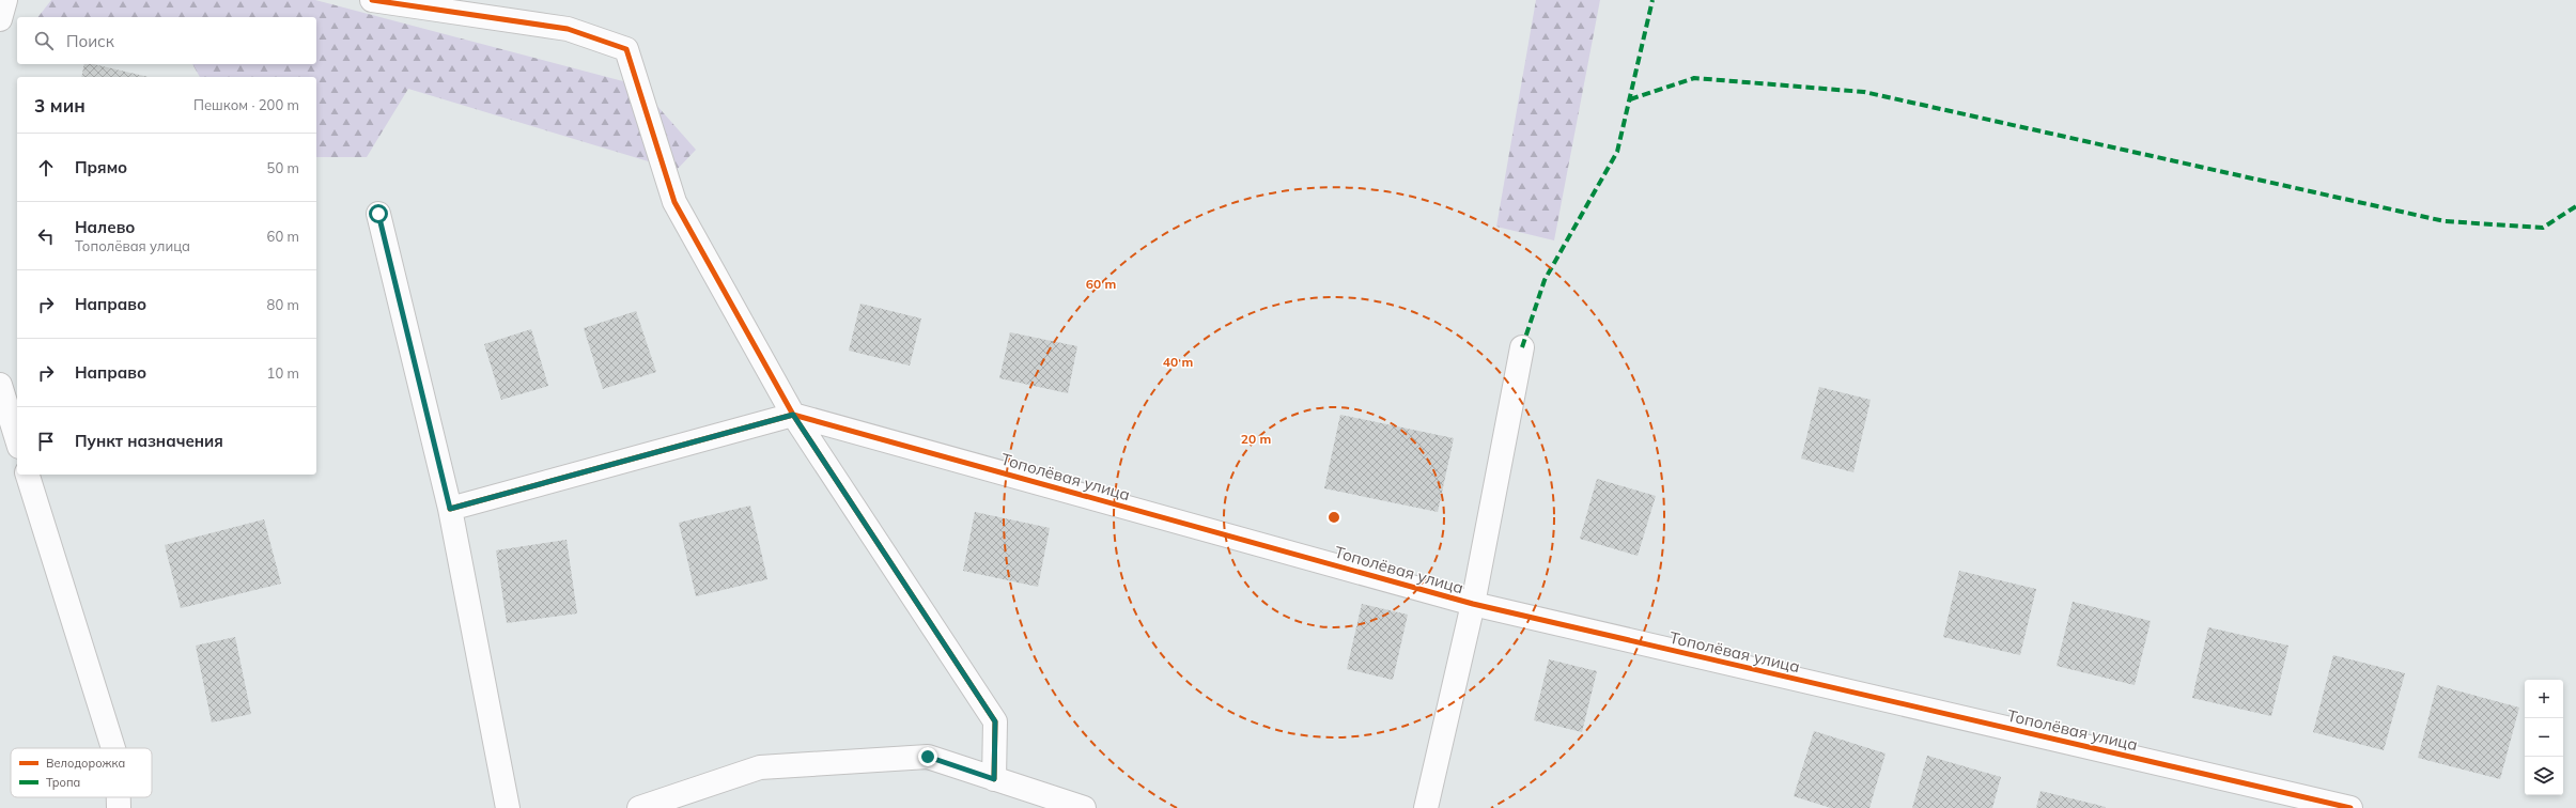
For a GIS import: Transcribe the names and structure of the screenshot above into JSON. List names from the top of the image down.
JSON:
{
  "streets": {
    "street": ["Тополёвая улица"]
  },
  "legend": ["Велодорожка", "Тропа"],
  "page": {
    "search": "Поиск",
    "heading": ["3 мин", "Пешком · 200 m"],
    "list": [
      ["Прямо", "50 m"],
      ["Налево", "Тополёвая улица", "60 m"],
      ["Направо", "80 m"],
      ["Направо", "10 m"],
      "Пункт назначения"
    ],
    "map_buttons": ["+", "−"]
  },
  "rings": ["60 m", "40 m", "20 m"]
}
